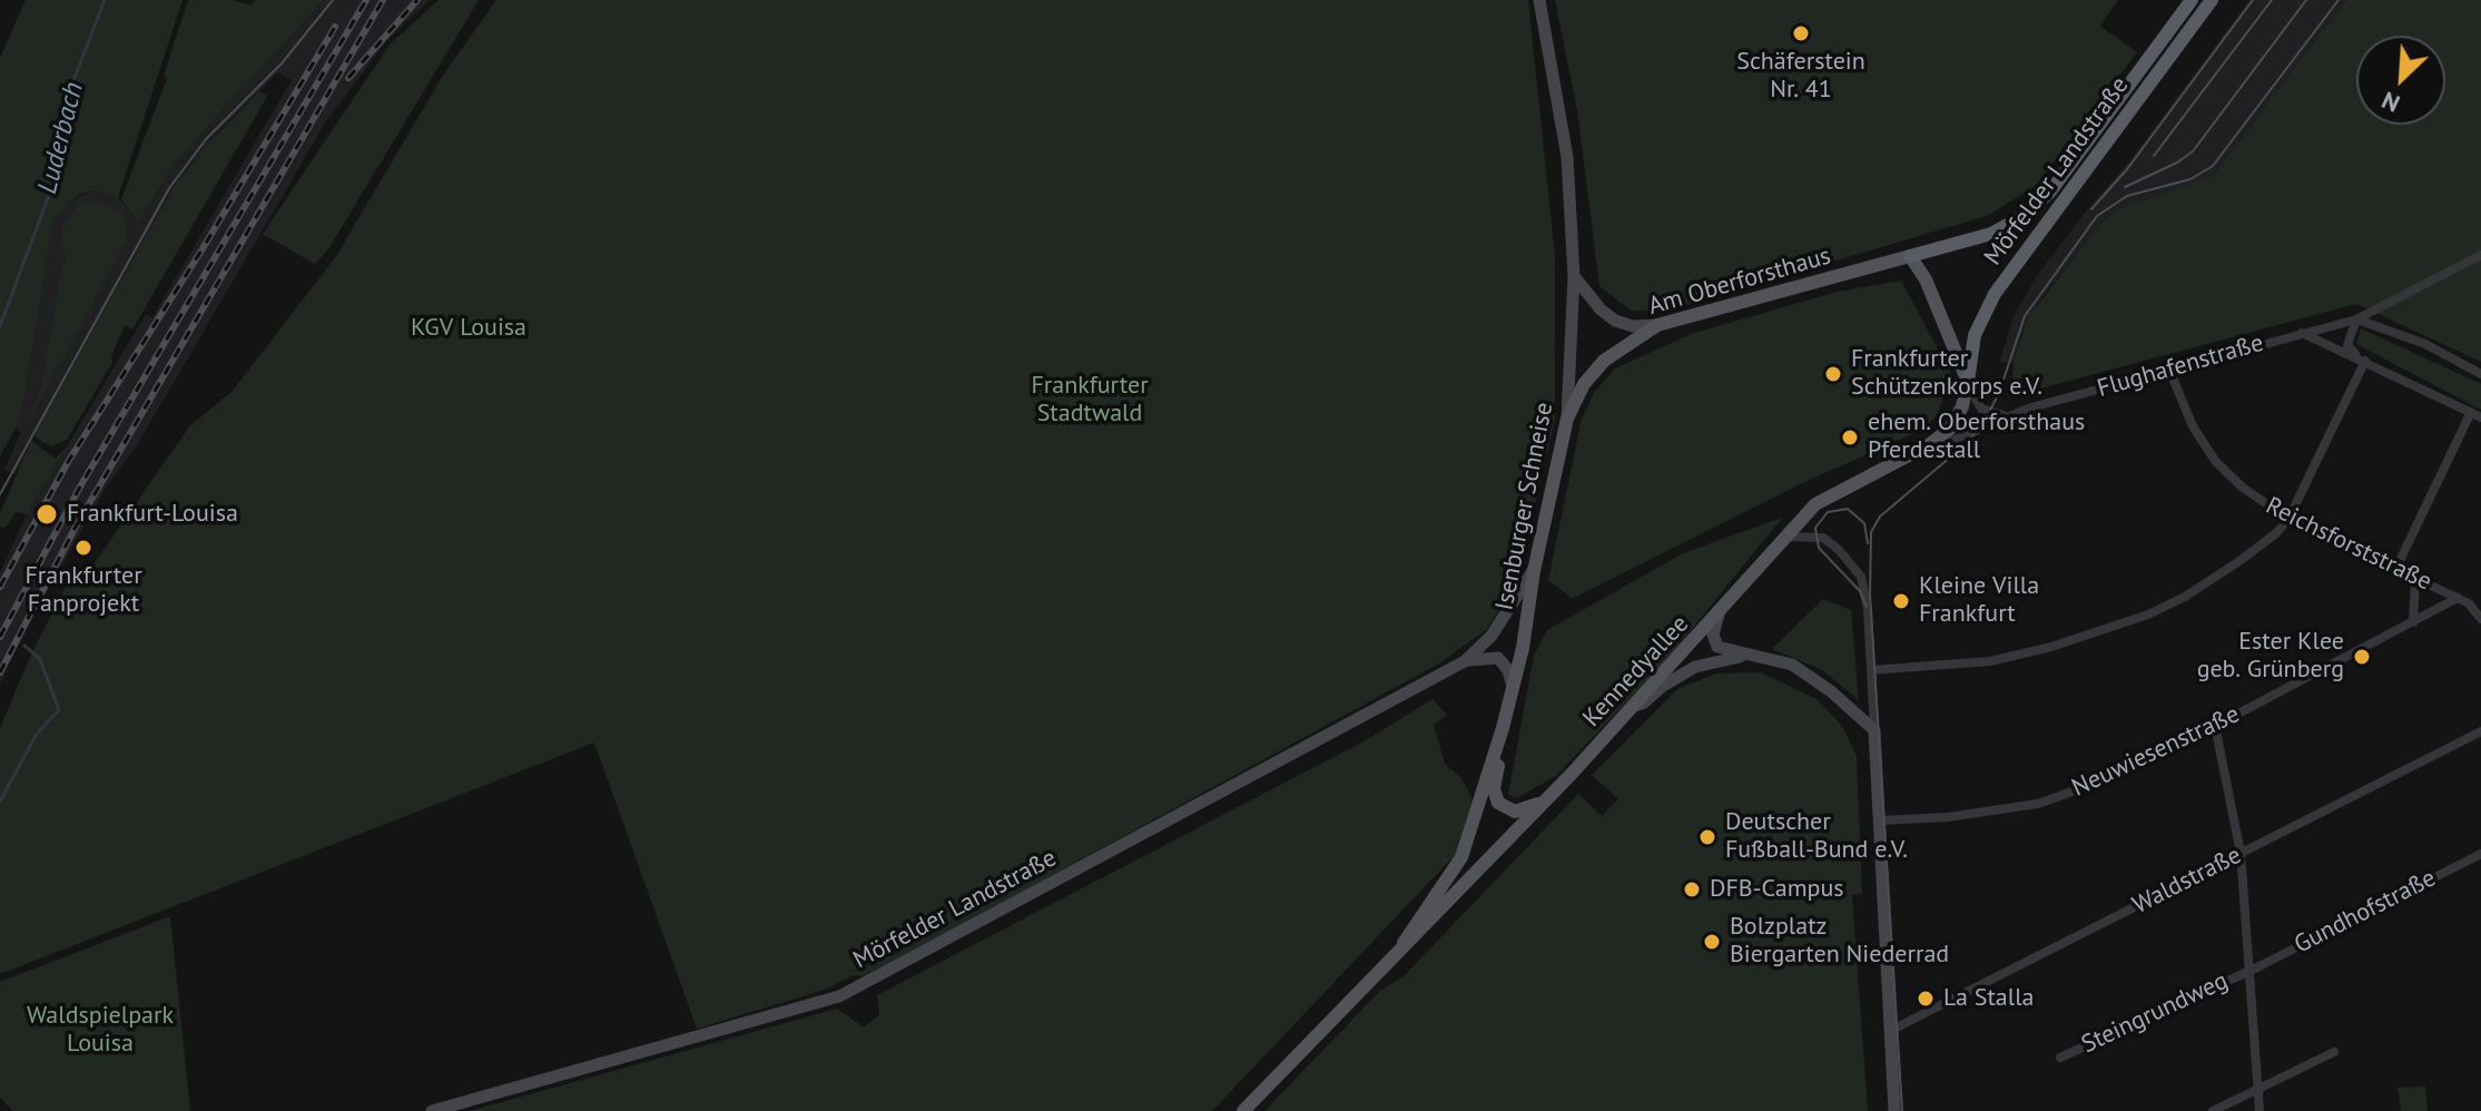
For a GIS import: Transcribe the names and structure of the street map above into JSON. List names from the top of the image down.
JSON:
{
  "streets": {
    "highway": ["Mörfelder Landstraße"],
    "main road": ["Am Oberforsthaus", "Isenburger Schneise", "Kennedyallee"],
    "street": [
      "Flughafenstraße",
      "Reichsforststraße",
      "Neuwiesenstraße",
      "Waldstraße",
      "Gundhofstraße",
      "Steingrundweg"
    ]
  },
  "crossings": [
    ["Mörfelder Landstraße", "Am Oberforsthaus"],
    ["Mörfelder Landstraße", "Isenburger Schneise"],
    ["Mörfelder Landstraße", "Kennedyallee"],
    ["Am Oberforsthaus", "Isenburger Schneise"],
    ["Flughafenstraße", "Reichsforststraße"],
    ["Flughafenstraße", "Kennedyallee"],
    ["Isenburger Schneise", "Kennedyallee"],
    ["Reichsforststraße", "Neuwiesenstraße"],
    ["Gundhofstraße", "Steingrundweg"]
  ],
  "water": ["Luderbach"],
  "parks": ["KGV Louisa", "Frankfurter Stadtwald", "Waldspielpark Louisa"],
  "places": [
    "Schäferstein Nr. 41",
    "Frankfurter Schützenkorps e.V.",
    "ehem. Oberforsthaus Pferdestall",
    "Frankfurt-Louisa",
    "Frankfurter Fanprojekt",
    "Kleine Villa Frankfurt",
    "Ester Klee geb. Grünberg",
    "Deutscher Fußball-Bund e.V.",
    "DFB-Campus",
    "Bolzplatz Biergarten Niederrad",
    "La Stalla"
  ],
  "north": "bottom left"
}
